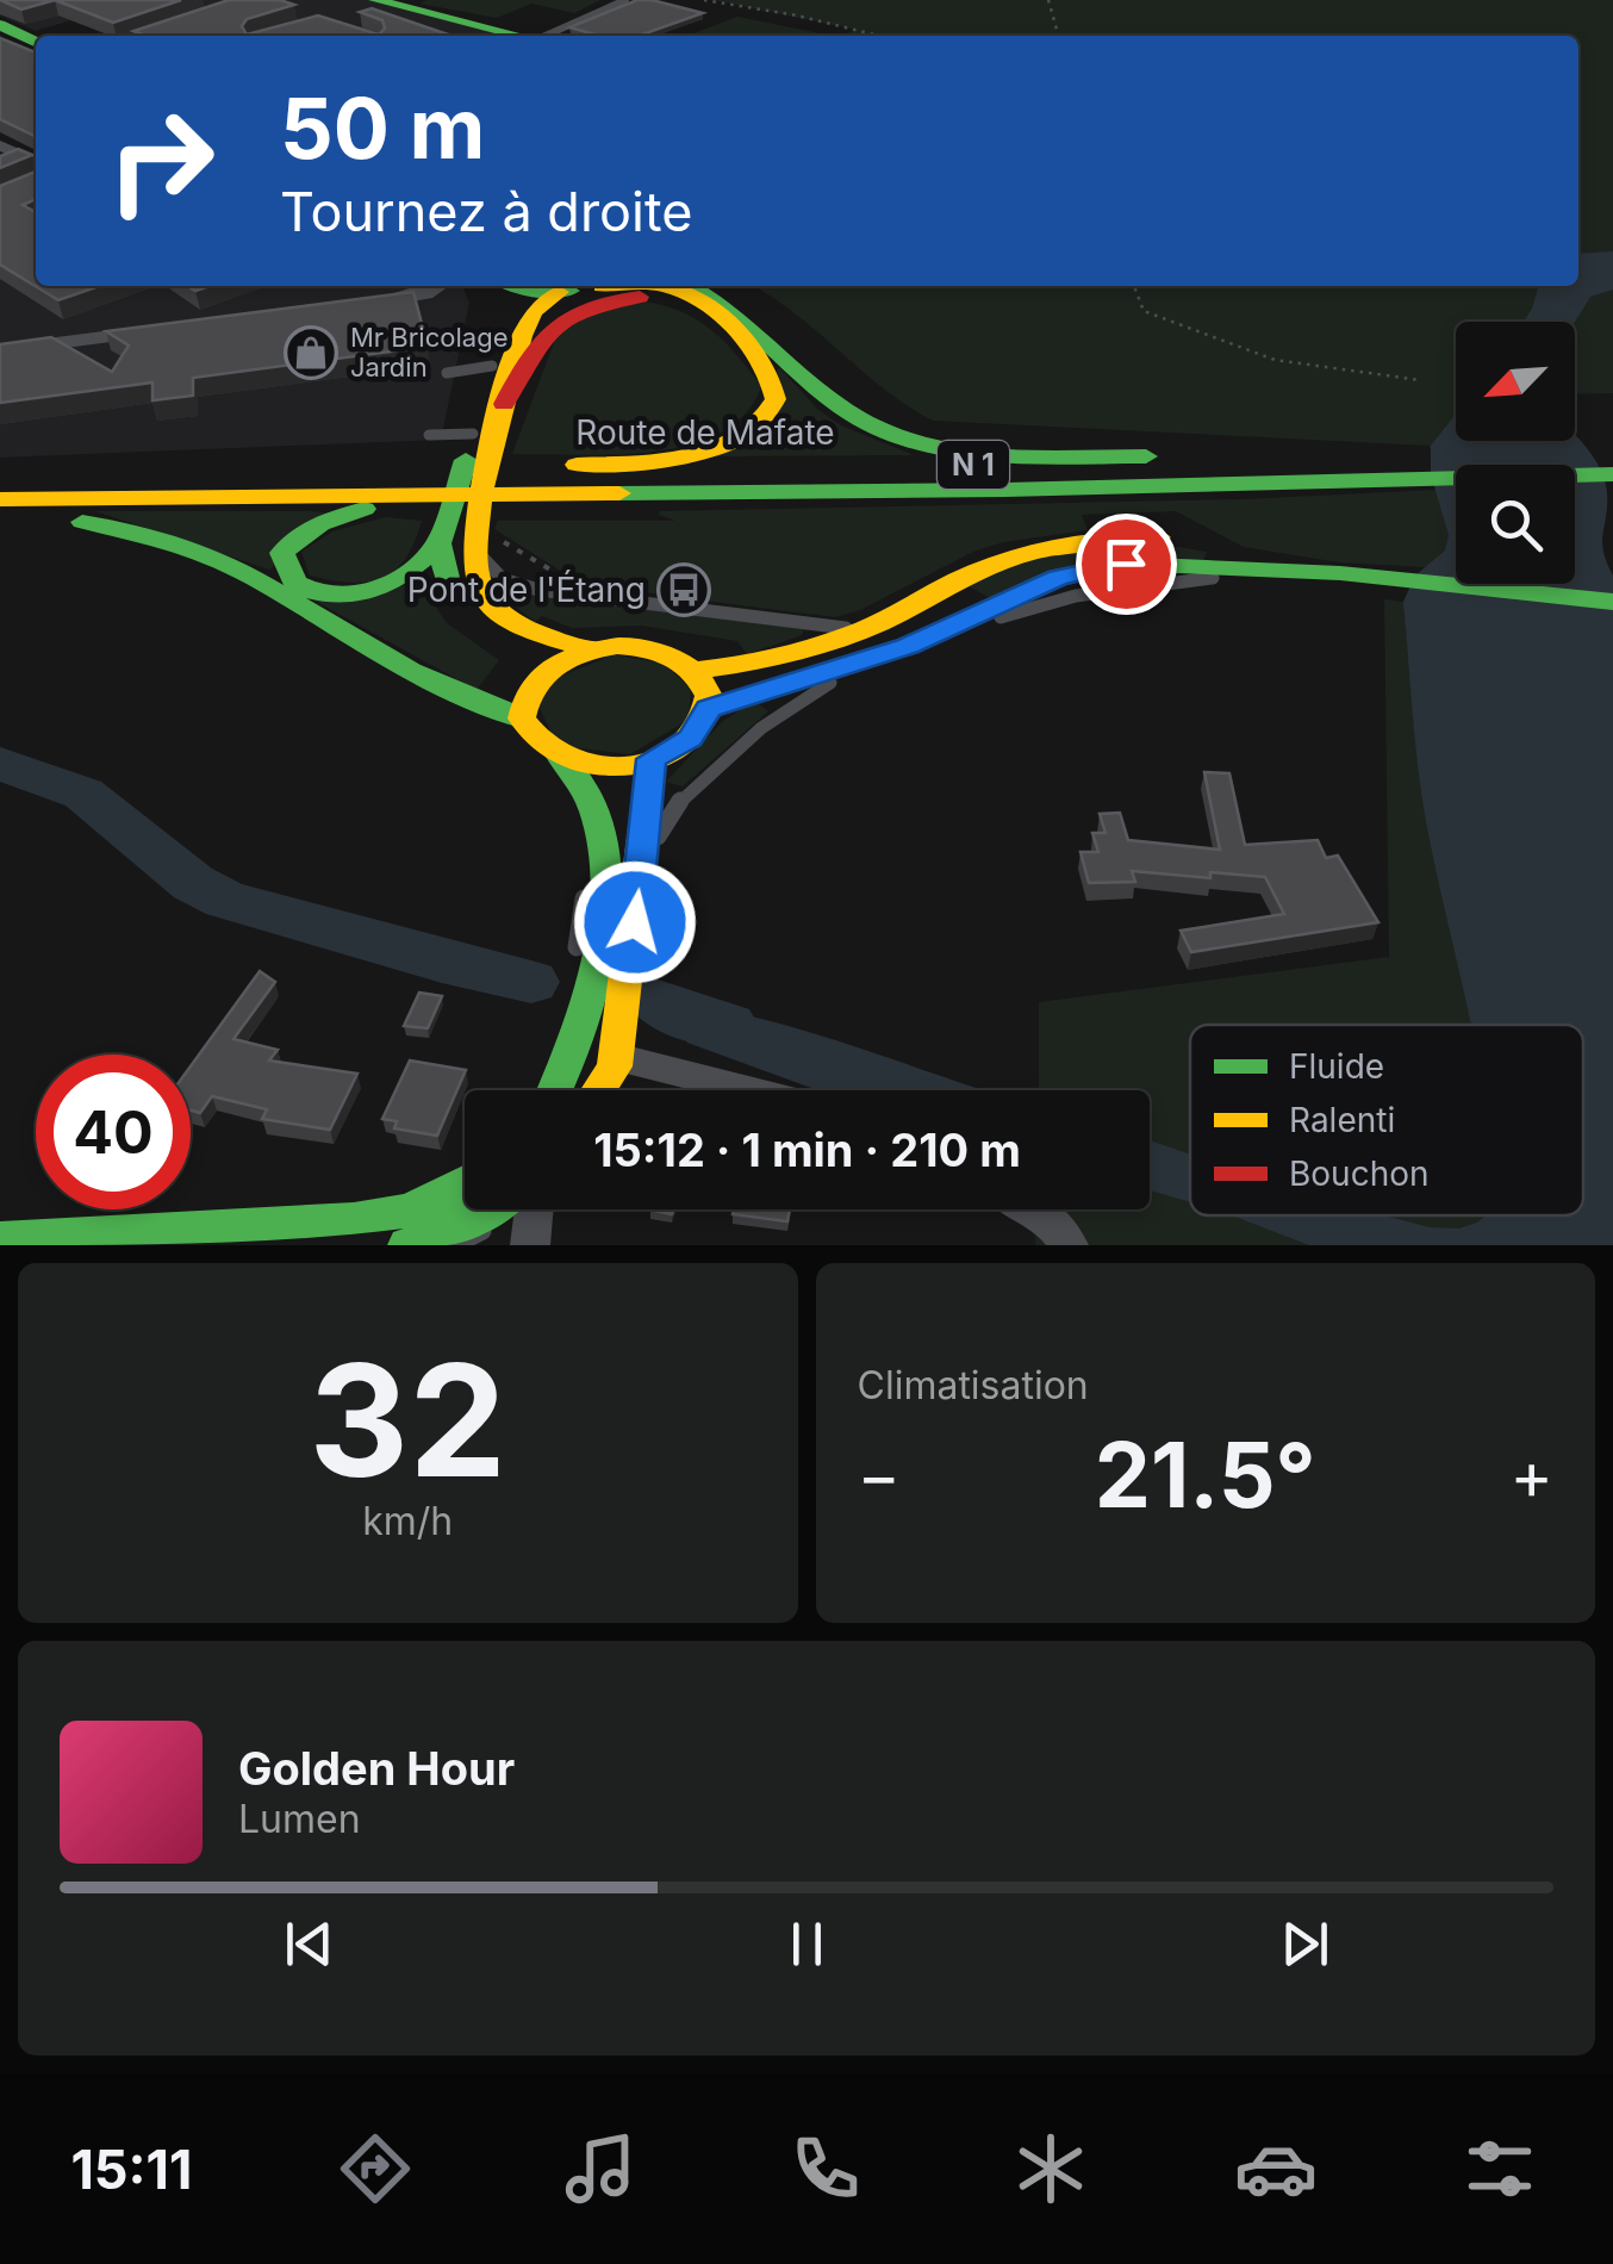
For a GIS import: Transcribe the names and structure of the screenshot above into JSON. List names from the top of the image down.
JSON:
{
  "streets": {
    "main road": ["Route de Mafate", "N 1"]
  },
  "places": {
    "shop": ["Mr Bricolage Jardin"],
    "bus stop": ["Pont de l'Étang"]
  },
  "legend": ["Fluide", "Ralenti", "Bouchon"],
  "north": "bottom left",
  "page": {
    "turn": ["50 m", "Tournez à droite"],
    "limit": "40",
    "trip": "15:12 · 1 min · 210 m",
    "tile": [
      ["32", "km/h"],
      "Climatisation"
    ],
    "heat": ["−", "21.5°", "+"],
    "song": ["Golden Hour", "Lumen"],
    "tabs": "15:11"
  }
}
